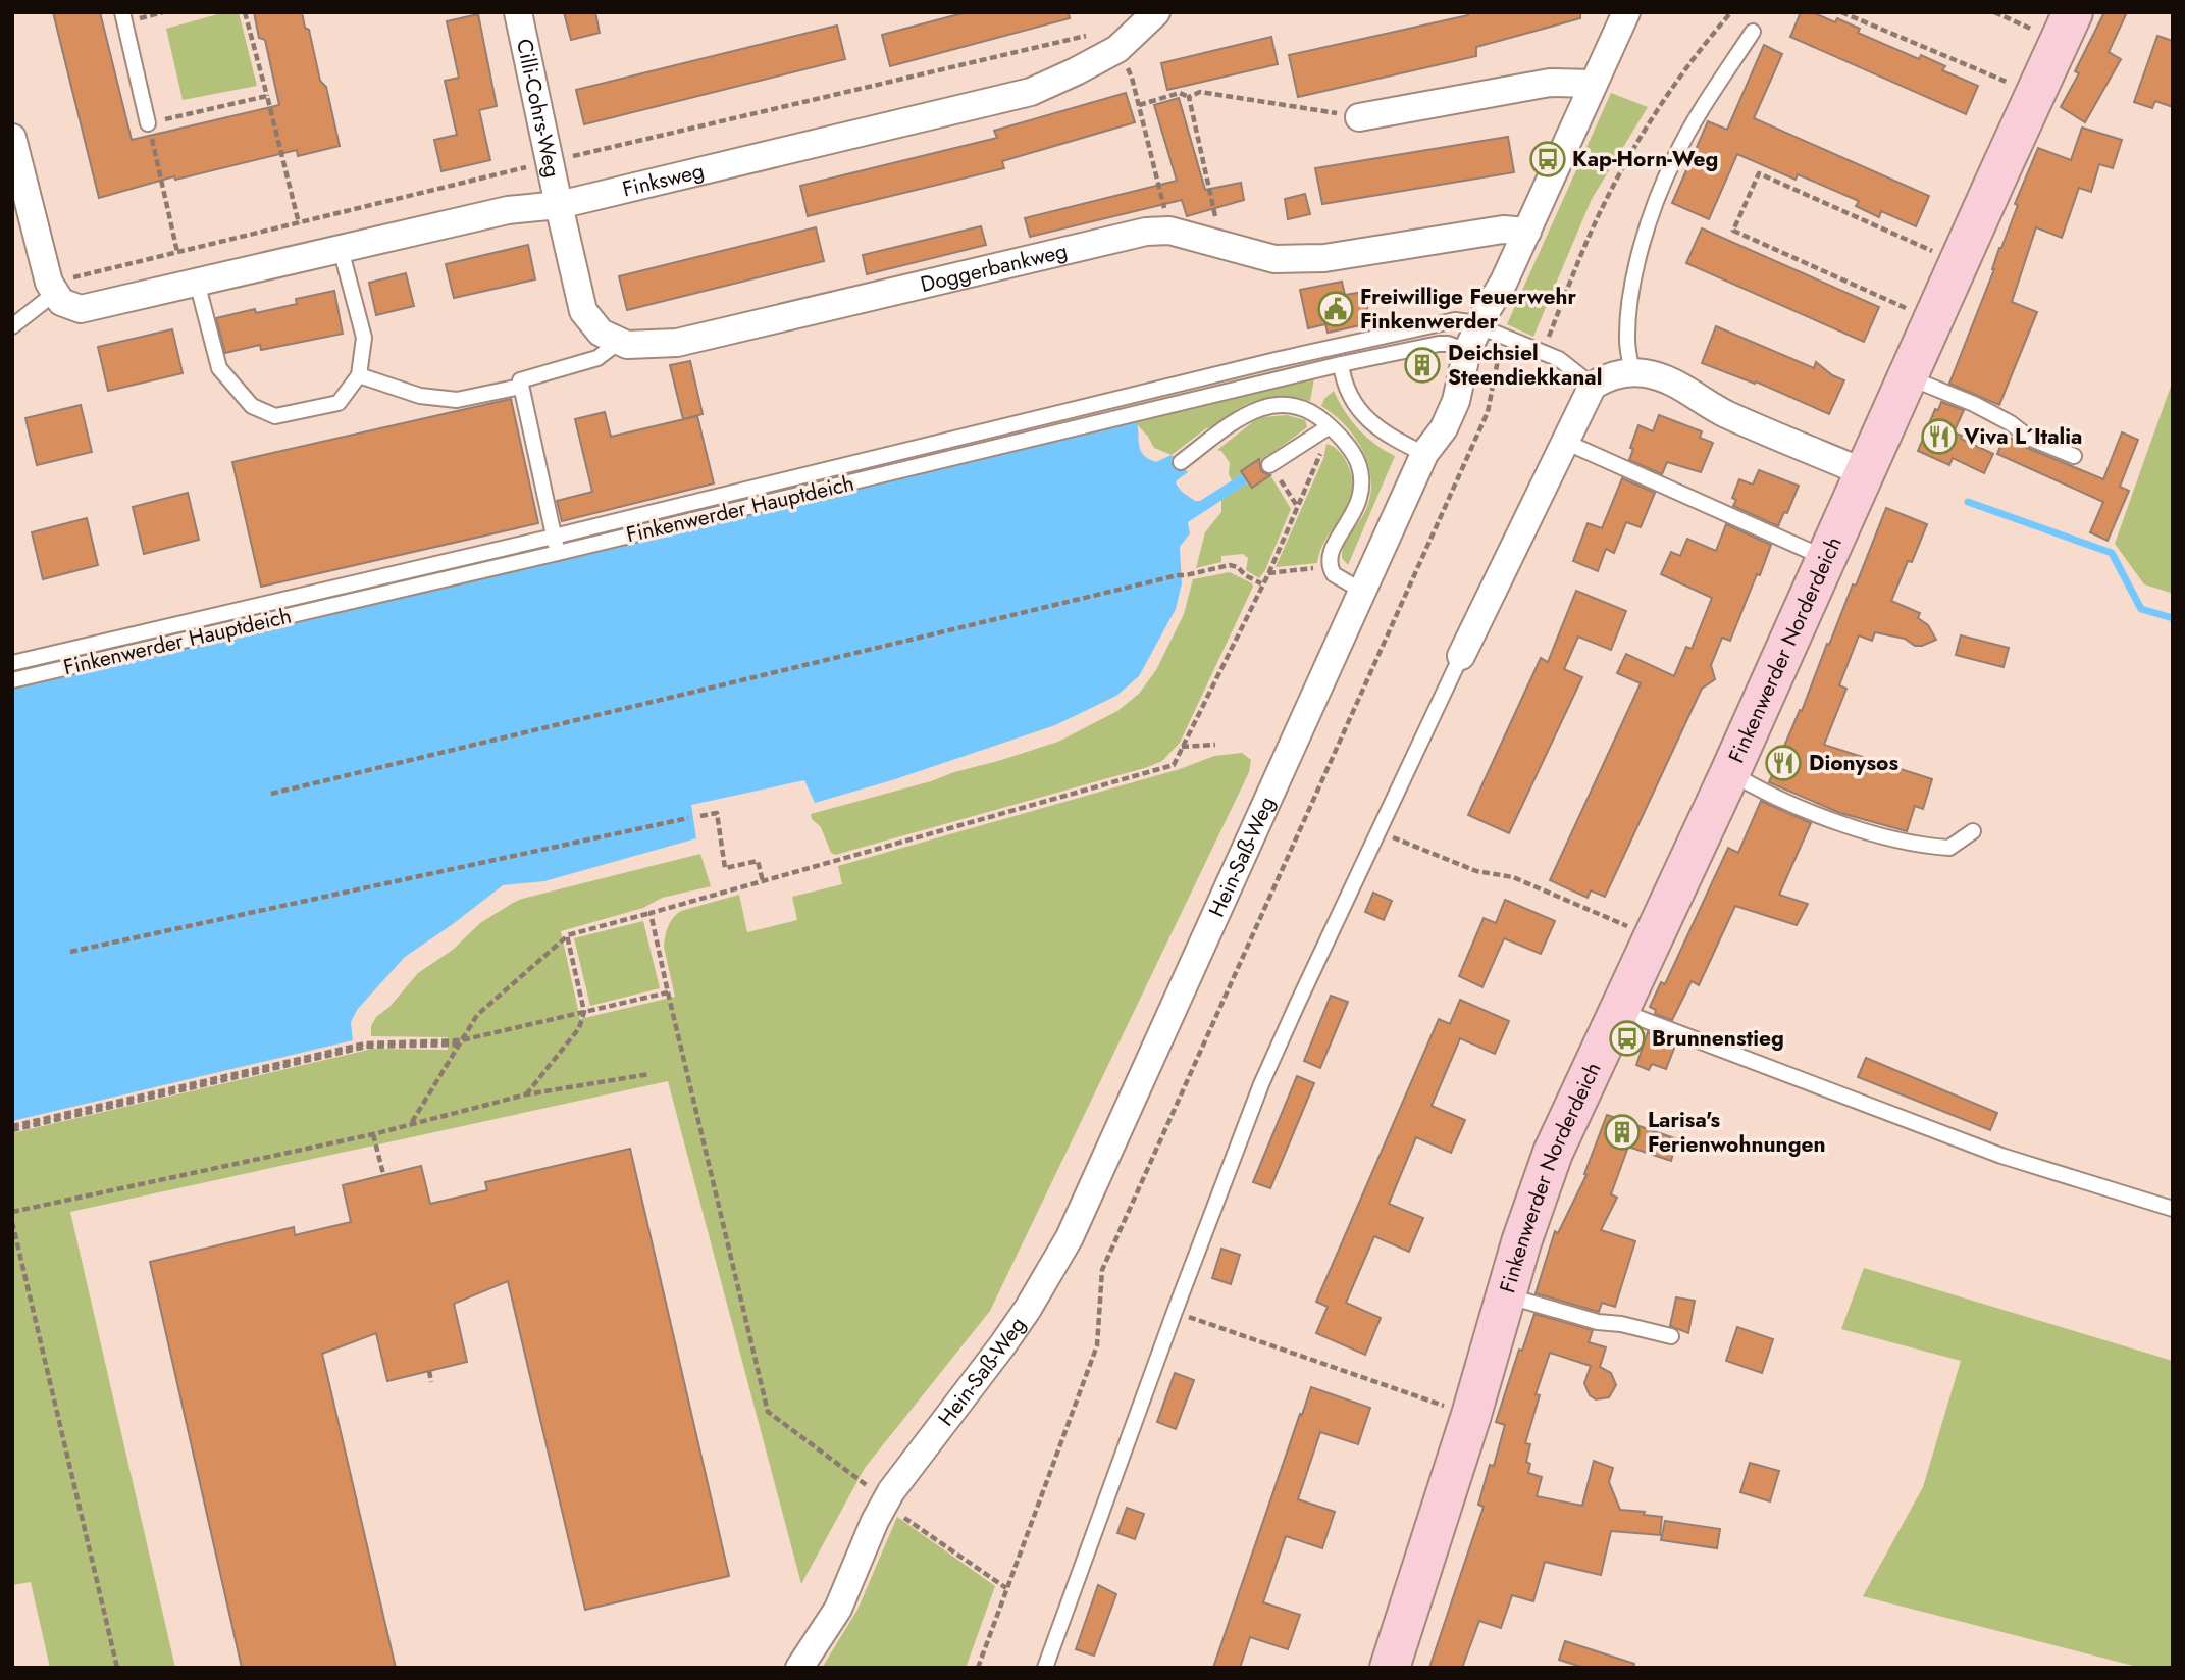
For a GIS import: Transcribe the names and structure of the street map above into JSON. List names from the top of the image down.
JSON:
{
  "streets": {
    "street": [
      "Cilli-Cohrs-Weg",
      "Finksweg",
      "Doggerbankweg",
      "Finkenwerder Norderdeich",
      "Hein-Saß-Weg"
    ],
    "lane": ["Finkenwerder Hauptdeich"]
  },
  "crossings": [
    ["Cilli-Cohrs-Weg", "Finksweg"],
    ["Doggerbankweg", "Hein-Saß-Weg"],
    ["Finkenwerder Hauptdeich", "Hein-Saß-Weg"]
  ],
  "places": {
    "bus stop": ["Kap-Horn-Weg", "Brunnenstieg"],
    "public building": ["Freiwillige Feuerwehr Finkenwerder"],
    "building": ["Deichsiel Steendiekkanal", "Larisa's Ferienwohnungen"],
    "restaurant": ["Viva L´Italia", "Dionysos"]
  }
}
